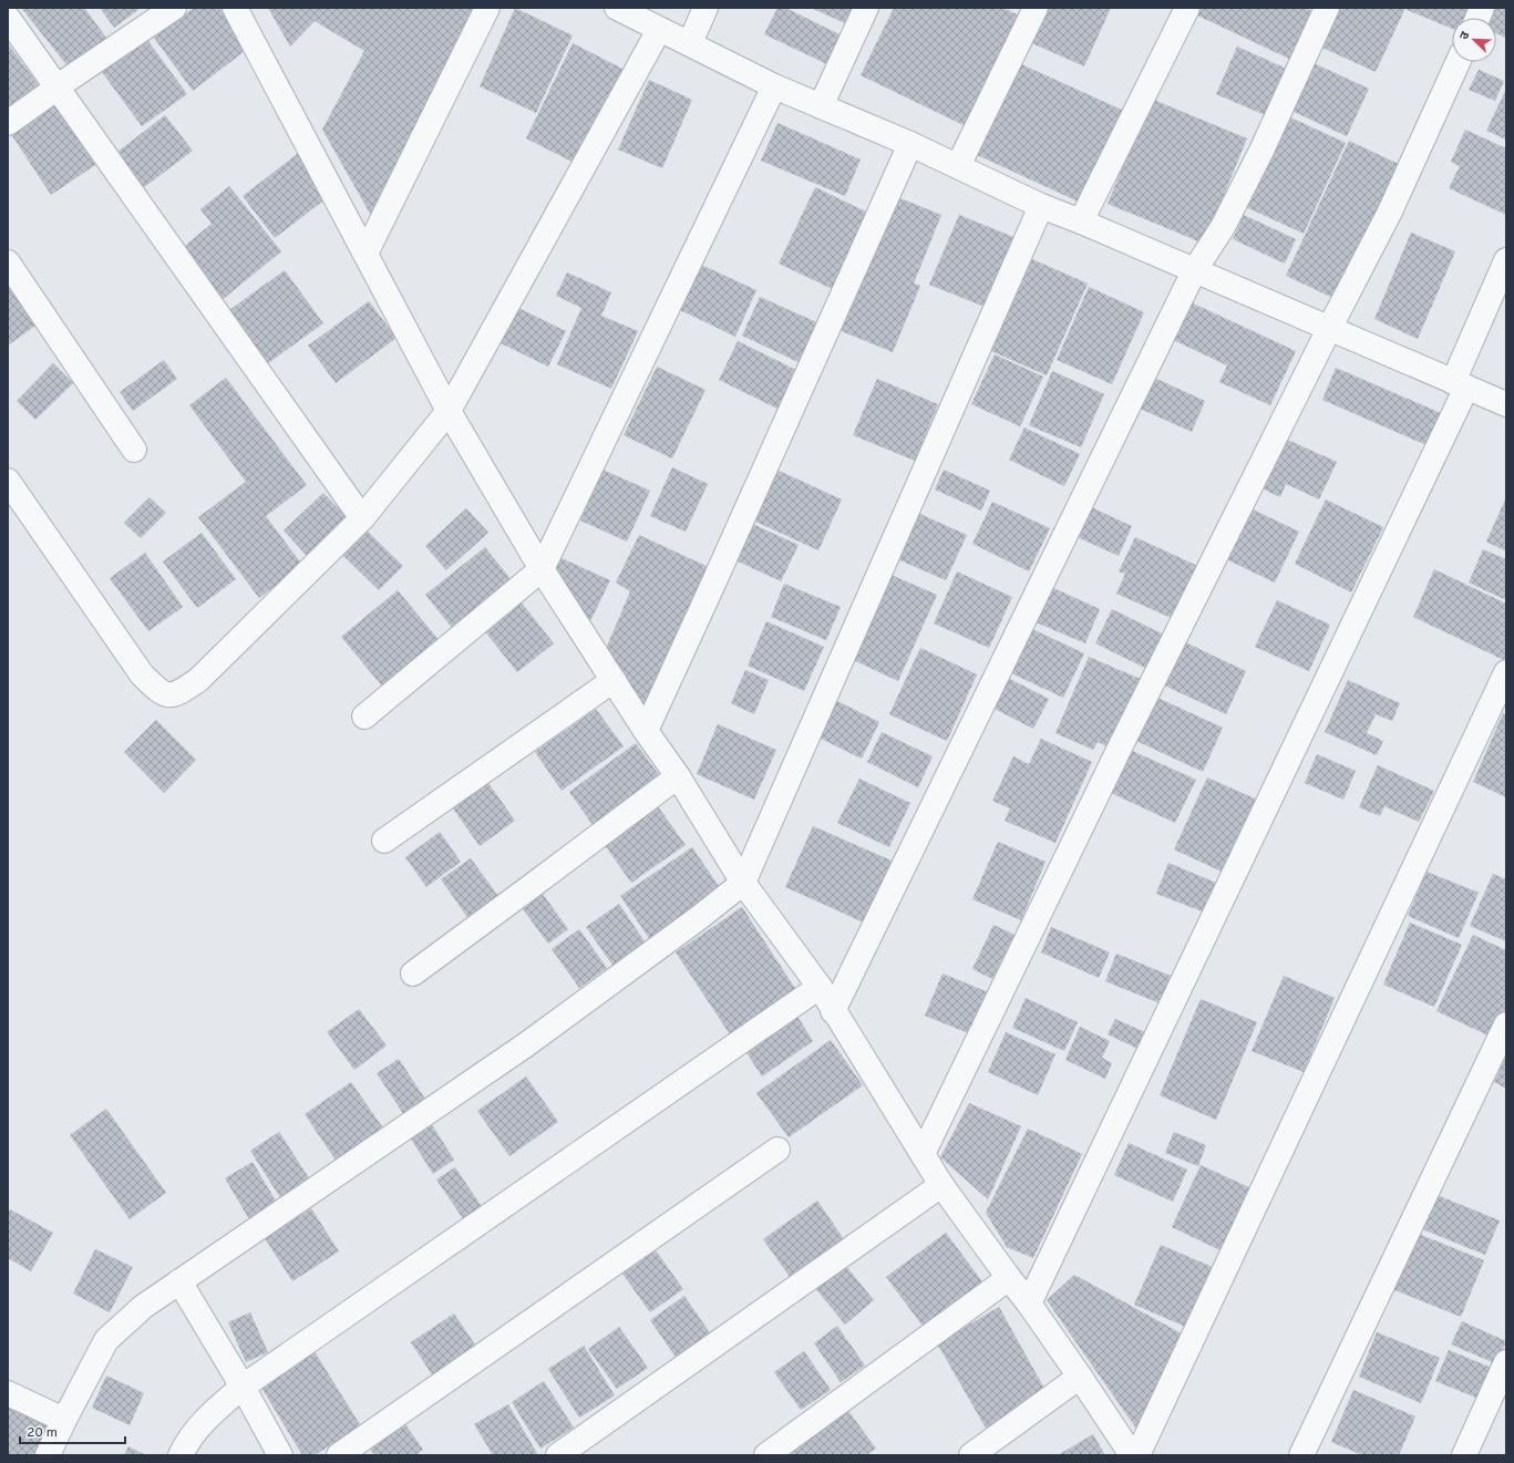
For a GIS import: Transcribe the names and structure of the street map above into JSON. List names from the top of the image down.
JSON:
{
  "scale_bar": "20 m",
  "north": "top left"
}
